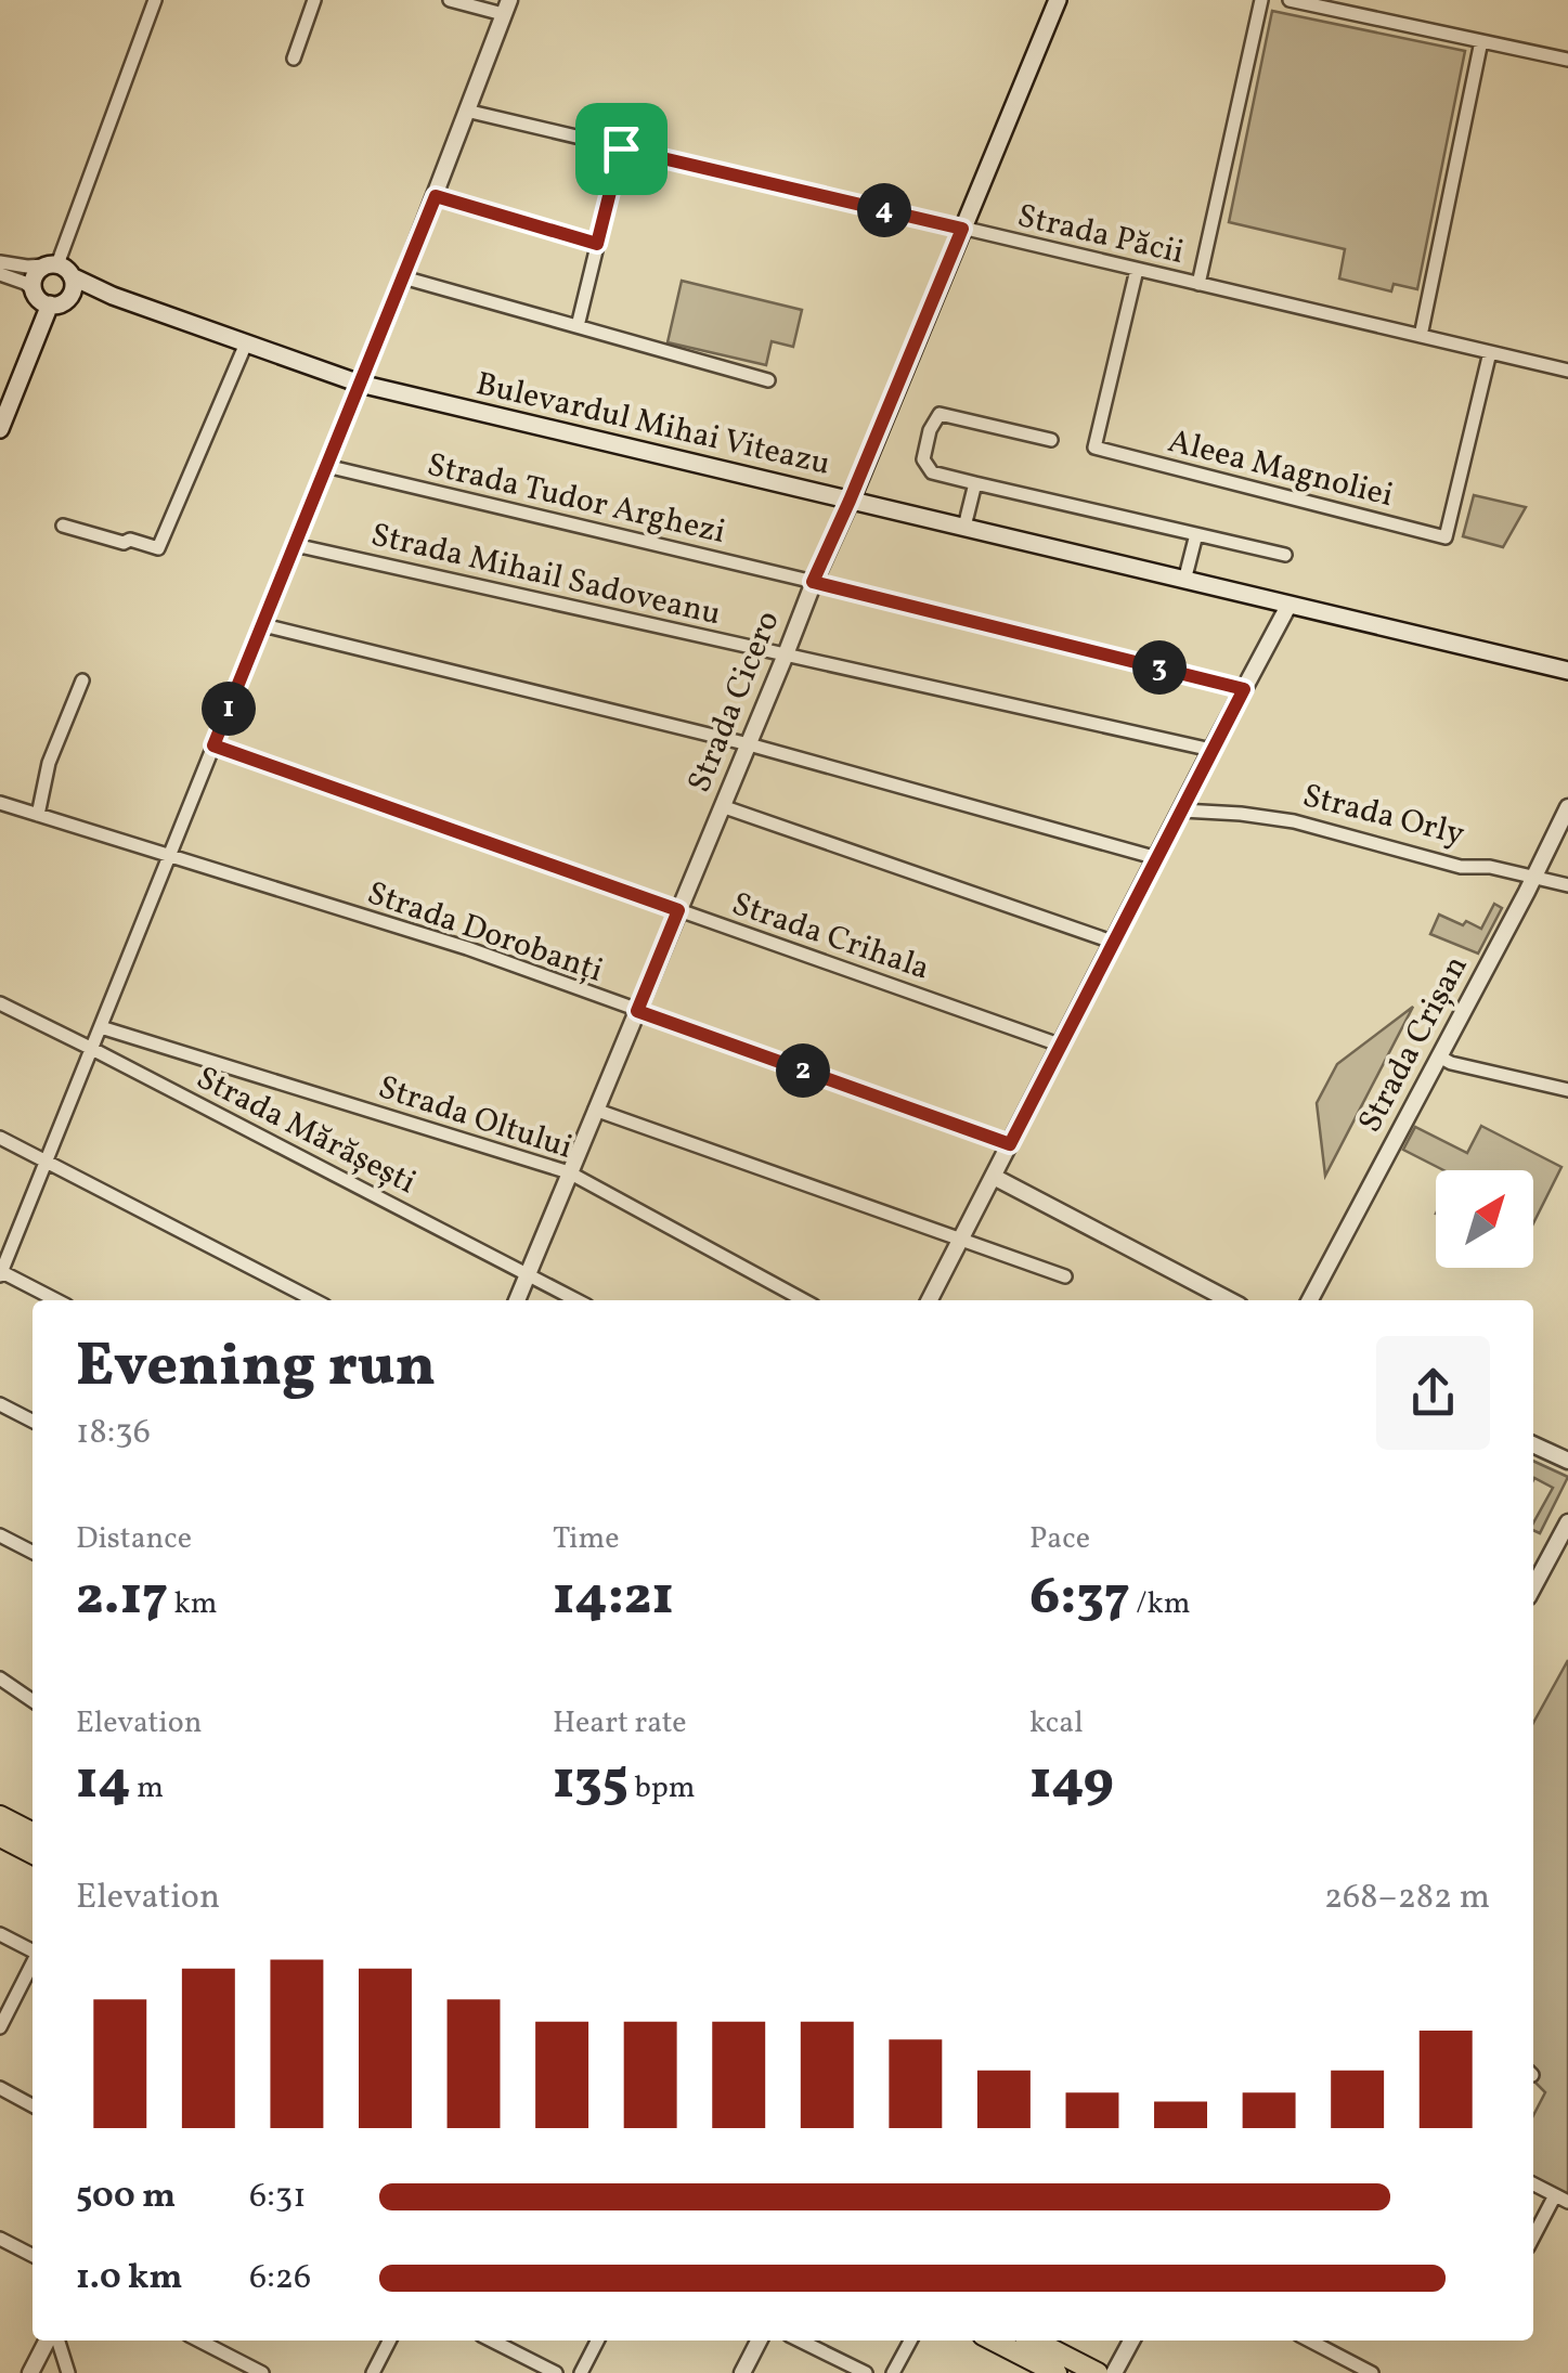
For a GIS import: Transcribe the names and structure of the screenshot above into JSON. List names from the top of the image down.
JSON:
{
  "streets": {
    "main road": ["Bulevardul Mihai Viteazu", "Strada Cicero"],
    "street": [
      "Strada Păcii",
      "Aleea Magnoliei",
      "Strada Tudor Arghezi",
      "Strada Mihail Sadoveanu",
      "Strada Orly",
      "Strada Dorobanți",
      "Strada Crihala",
      "Strada Crișan",
      "Strada Oltului",
      "Strada Mărășești"
    ]
  },
  "crossings": [
    ["Strada Păcii", "Aleea Magnoliei"],
    ["Strada Păcii", "Strada Cicero"],
    ["Bulevardul Mihai Viteazu", "Strada Cicero"],
    ["Strada Tudor Arghezi", "Strada Cicero"],
    ["Strada Mihail Sadoveanu", "Strada Cicero"],
    ["Strada Cicero", "Strada Dorobanți"],
    ["Strada Cicero", "Strada Crihala"],
    ["Strada Cicero", "Strada Oltului"],
    ["Strada Cicero", "Strada Mărășești"],
    ["Strada Orly", "Strada Crișan"]
  ],
  "north": "top right",
  "page": {
    "pins": [
      "4",
      "3",
      "1",
      "2"
    ],
    "heading": ["Evening run", "18:36"],
    "stats": [
      ["Distance", "2.17 km"],
      ["Time", "14:21"],
      ["Pace", "6:37 /km"],
      ["Elevation", "14 m"],
      ["Heart rate", "135 bpm"],
      ["kcal", "149"]
    ],
    "chart": ["Elevation", "268–282 m"],
    "list": [
      {
        "name": "500 m",
        "note": "6:31"
      },
      {
        "name": "1.0 km",
        "note": "6:26"
      }
    ]
  }
}
